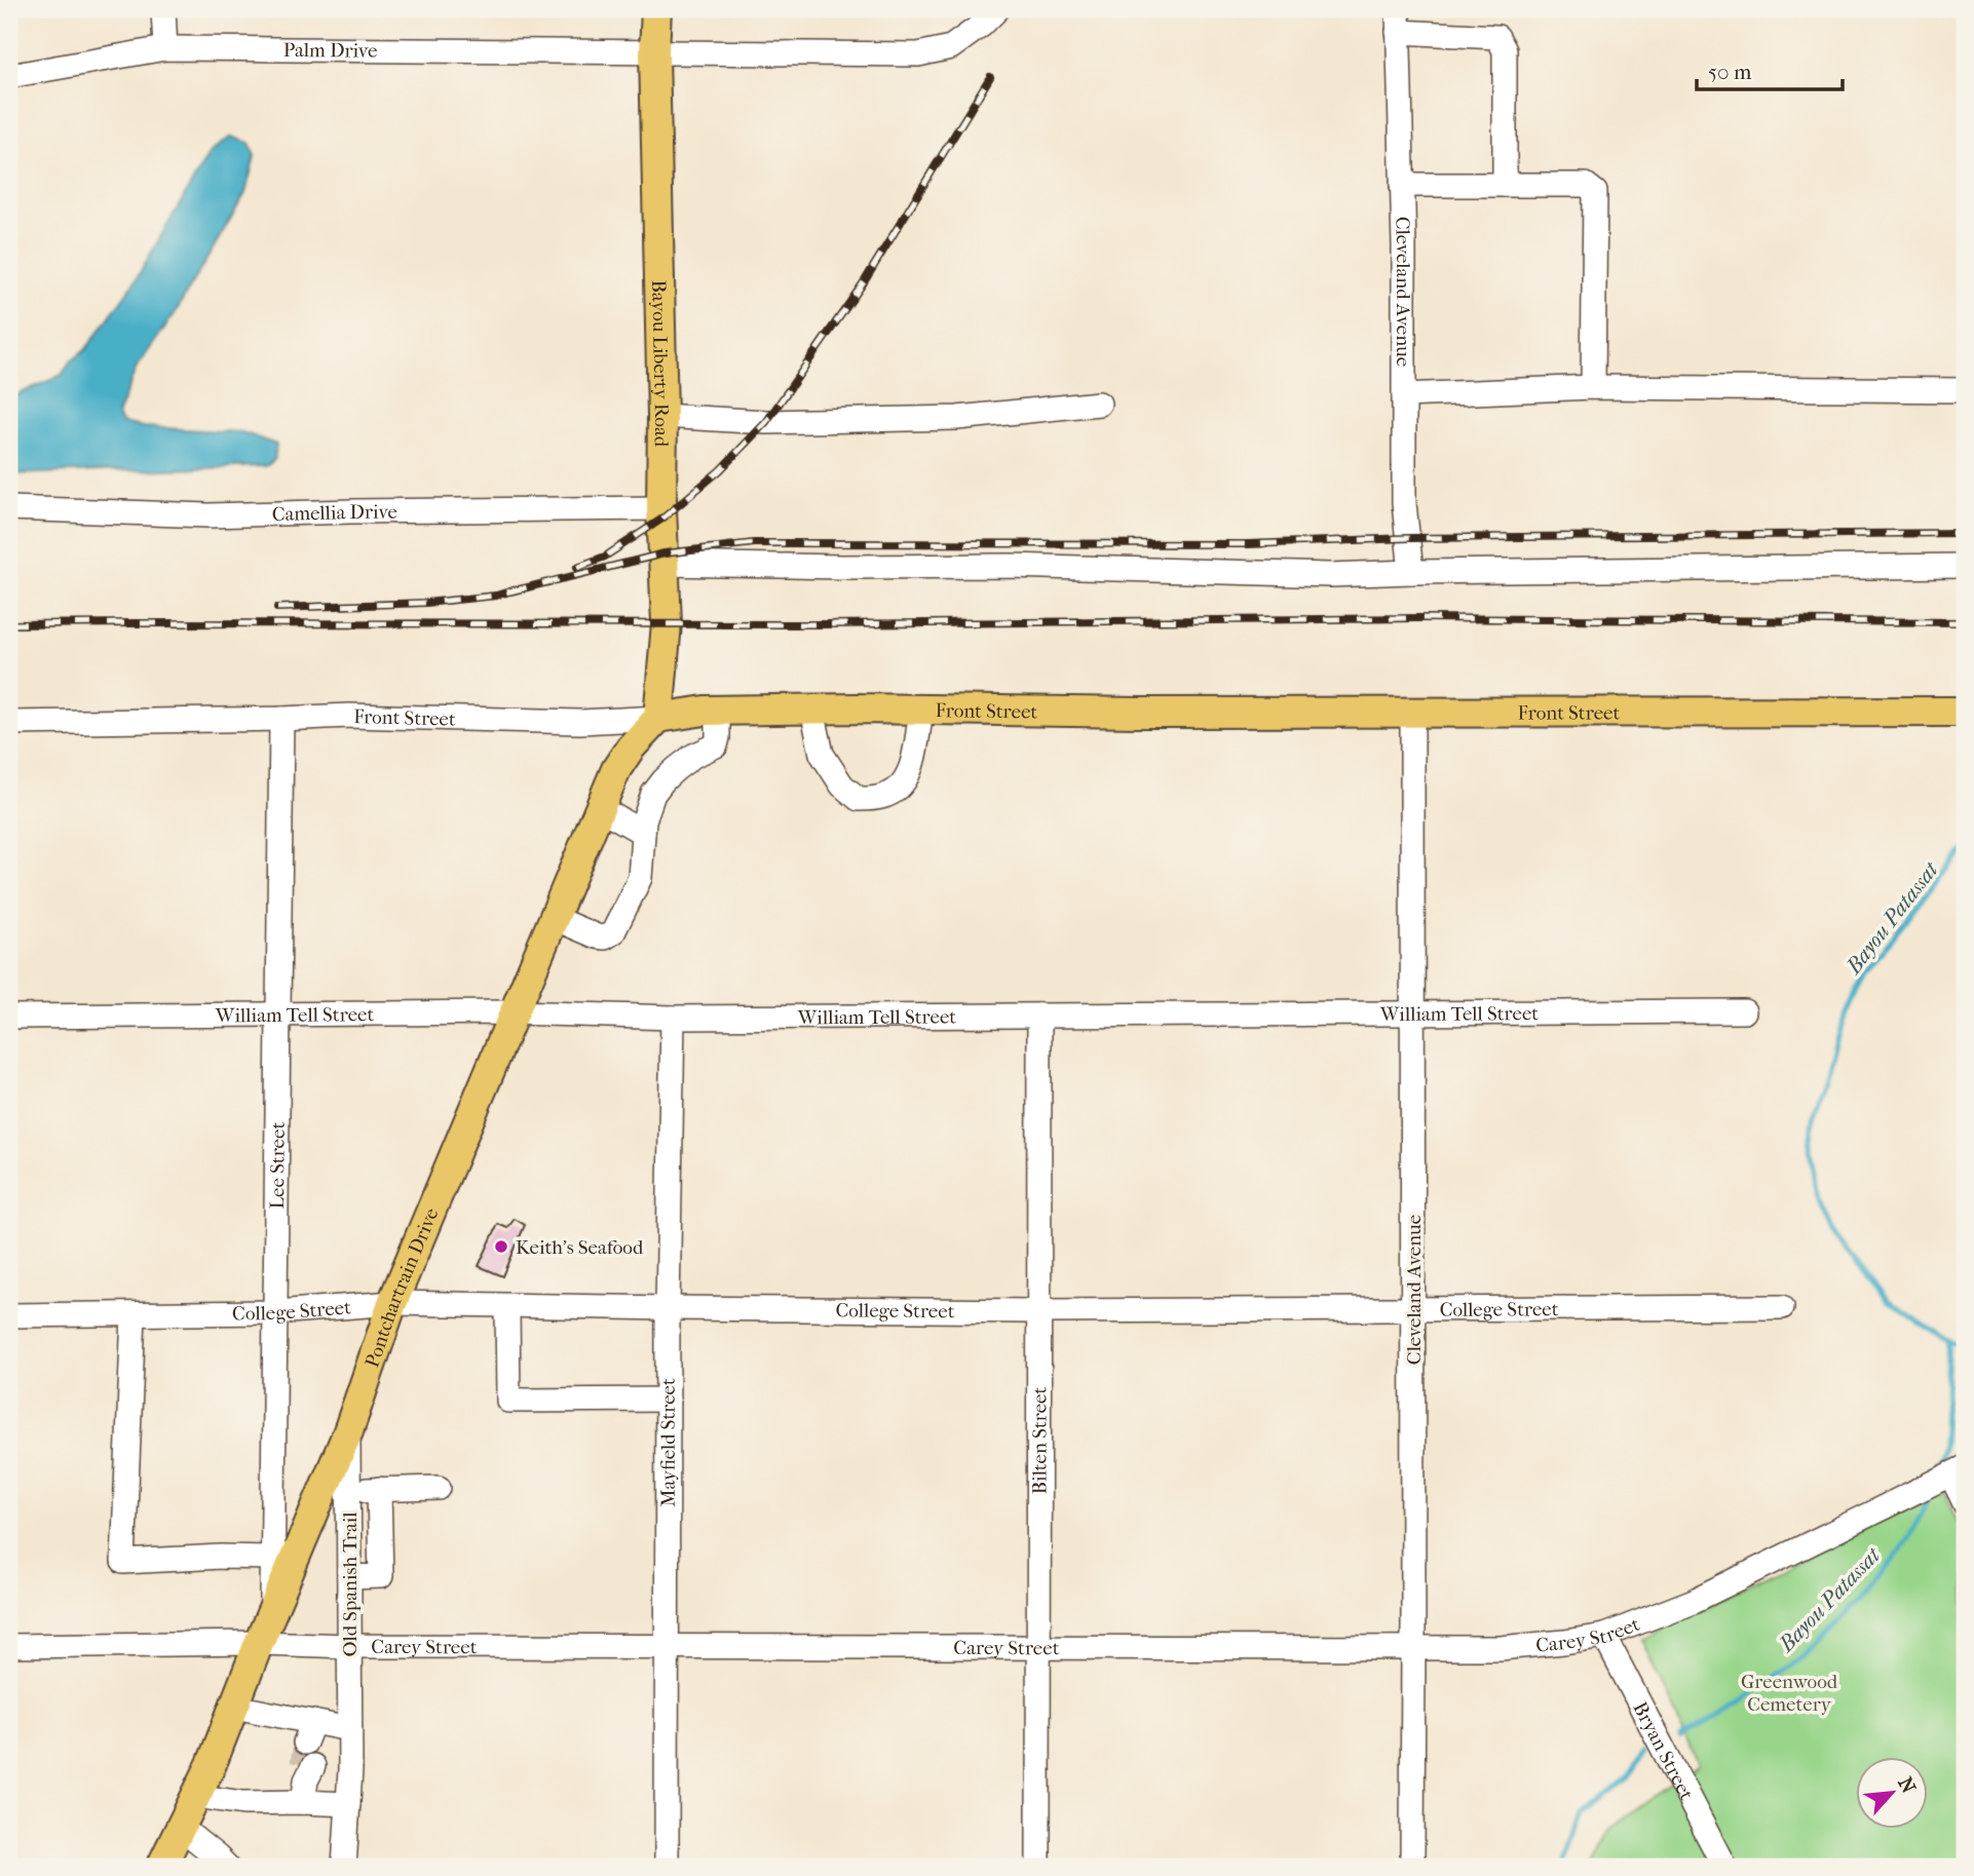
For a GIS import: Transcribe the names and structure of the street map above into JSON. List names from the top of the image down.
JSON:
{
  "streets": {
    "main road": ["Bayou Liberty Road", "Front Street", "Pontchartrain Drive"],
    "street": [
      "Palm Drive",
      "Cleveland Avenue",
      "Camellia Drive",
      "William Tell Street",
      "Lee Street",
      "College Street",
      "Mayfield Street",
      "Bilten Street",
      "Old Spanish Trail",
      "Carey Street",
      "Bryan Street"
    ]
  },
  "crossings": [
    ["Palm Drive", "Bayou Liberty Road"],
    ["Cleveland Avenue", "Front Street"],
    ["Cleveland Avenue", "William Tell Street"],
    ["Cleveland Avenue", "College Street"],
    ["Cleveland Avenue", "Carey Street"],
    ["Bayou Liberty Road", "Camellia Drive"],
    ["Bayou Liberty Road", "Front Street"],
    ["Bayou Liberty Road", "Pontchartrain Drive"],
    ["Front Street", "Lee Street"],
    ["Front Street", "Pontchartrain Drive"],
    ["William Tell Street", "Lee Street"],
    ["William Tell Street", "Pontchartrain Drive"],
    ["William Tell Street", "Mayfield Street"],
    ["William Tell Street", "Bilten Street"],
    ["Lee Street", "Pontchartrain Drive"],
    ["Lee Street", "College Street"],
    ["Pontchartrain Drive", "College Street"],
    ["Pontchartrain Drive", "Old Spanish Trail"],
    ["Pontchartrain Drive", "Carey Street"],
    ["College Street", "Mayfield Street"],
    ["College Street", "Bilten Street"],
    ["Mayfield Street", "Carey Street"],
    ["Bilten Street", "Carey Street"],
    ["Old Spanish Trail", "Carey Street"],
    ["Carey Street", "Bryan Street"]
  ],
  "water": ["Bayou Patassat"],
  "parks": ["Greenwood Cemetery"],
  "places": ["Keith's Seafood"],
  "scale_bar": "50 m",
  "north": "top right"
}
